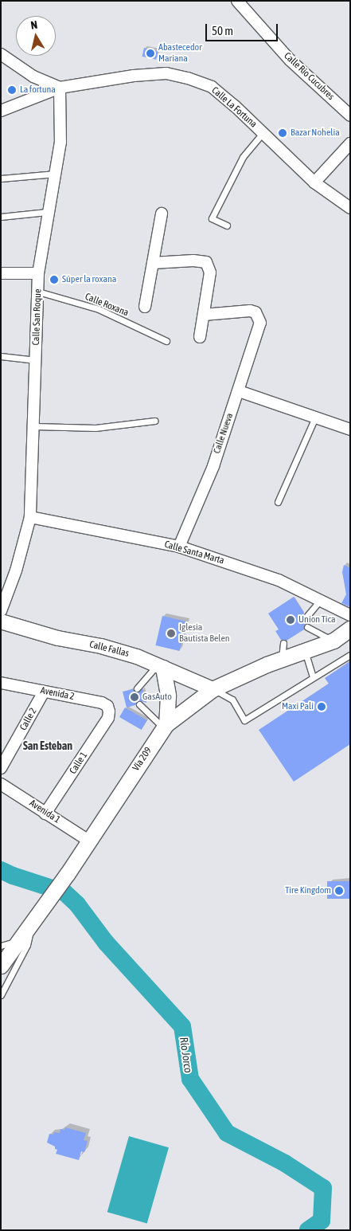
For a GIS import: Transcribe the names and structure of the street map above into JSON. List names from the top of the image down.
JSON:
{
  "streets": {
    "main road": ["Vía 209"],
    "street": [
      "Calle Río Cucubres",
      "Calle La Fortuna",
      "Calle San Roque",
      "Calle Nueva",
      "Calle Santa Marta",
      "Calle Fallas",
      "Avenida 2",
      "Calle 2",
      "Calle 1",
      "Avenida 1"
    ],
    "lane": ["Calle Roxana"]
  },
  "crossings": [
    ["Calle La Fortuna", "Calle San Roque"],
    ["Calle Roxana", "Calle San Roque"],
    ["Calle San Roque", "Calle Santa Marta"],
    ["Calle Nueva", "Calle Santa Marta"],
    ["Calle Fallas", "Vía 209"],
    ["Avenida 2", "Calle 2"],
    ["Avenida 2", "Calle 1"],
    ["Vía 209", "Avenida 1"],
    ["Calle 1", "Avenida 1"]
  ],
  "districts": ["San Esteban"],
  "water": ["Río Jorco"],
  "places": [
    "Abastecedor Mariana",
    "La fortuna",
    "Bazar Nohelia",
    "Súper la roxana",
    "Union Tica",
    "Iglesia Bautista Belen",
    "GasAuto",
    "Maxi Palí",
    "Tire Kingdom"
  ],
  "scale_bar": "50 m",
  "north": "top"
}
